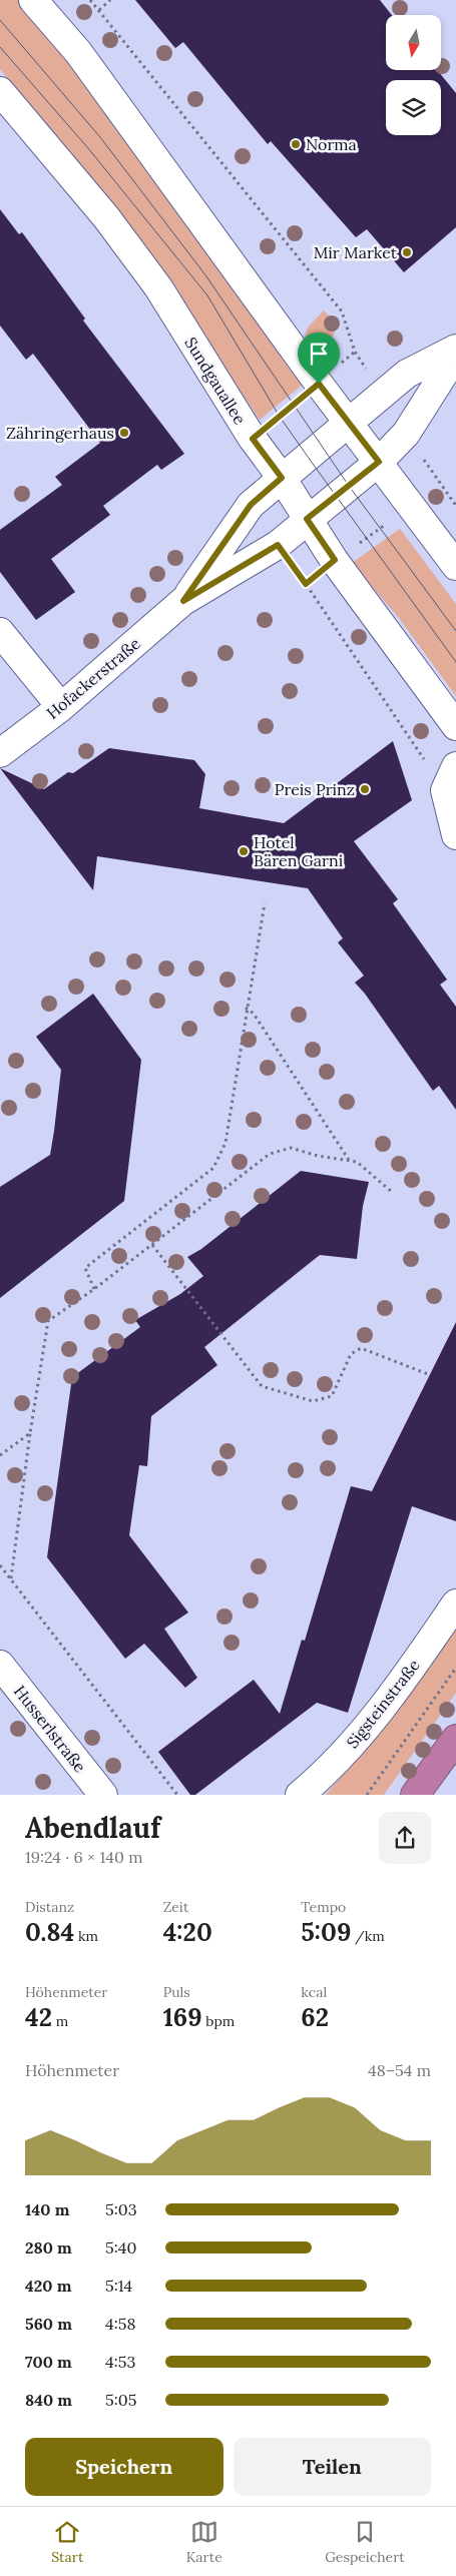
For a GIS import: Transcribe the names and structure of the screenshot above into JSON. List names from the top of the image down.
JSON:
{
  "streets": {
    "street": [
      "Sundgauallee",
      "Hofackerstraße",
      "Sigsteinstraße",
      "Husserlstraße"
    ]
  },
  "crossings": [
    ["Sundgauallee", "Hofackerstraße"]
  ],
  "places": [
    "Norma",
    "Mir Market",
    "Zähringerhaus",
    "Preis Prinz",
    "Hotel Bären Garni"
  ],
  "north": "bottom",
  "page": {
    "heading": ["Abendlauf", "19:24 · 6 × 140 m"],
    "stats": [
      ["Distanz", "0.84 km"],
      ["Zeit", "4:20"],
      ["Tempo", "5:09 /km"],
      ["Höhenmeter", "42 m"],
      ["Puls", "169 bpm"],
      ["kcal", "62"]
    ],
    "chart": ["Höhenmeter", "48–54 m"],
    "list": [
      {
        "name": "140 m",
        "note": "5:03"
      },
      {
        "name": "280 m",
        "note": "5:40"
      },
      {
        "name": "420 m",
        "note": "5:14"
      },
      {
        "name": "560 m",
        "note": "4:58"
      },
      {
        "name": "700 m",
        "note": "4:53"
      },
      {
        "name": "840 m",
        "note": "5:05"
      }
    ],
    "buttons": ["Speichern", "Teilen"],
    "tabs": ["Start", "Karte", "Gespeichert"]
  }
}
